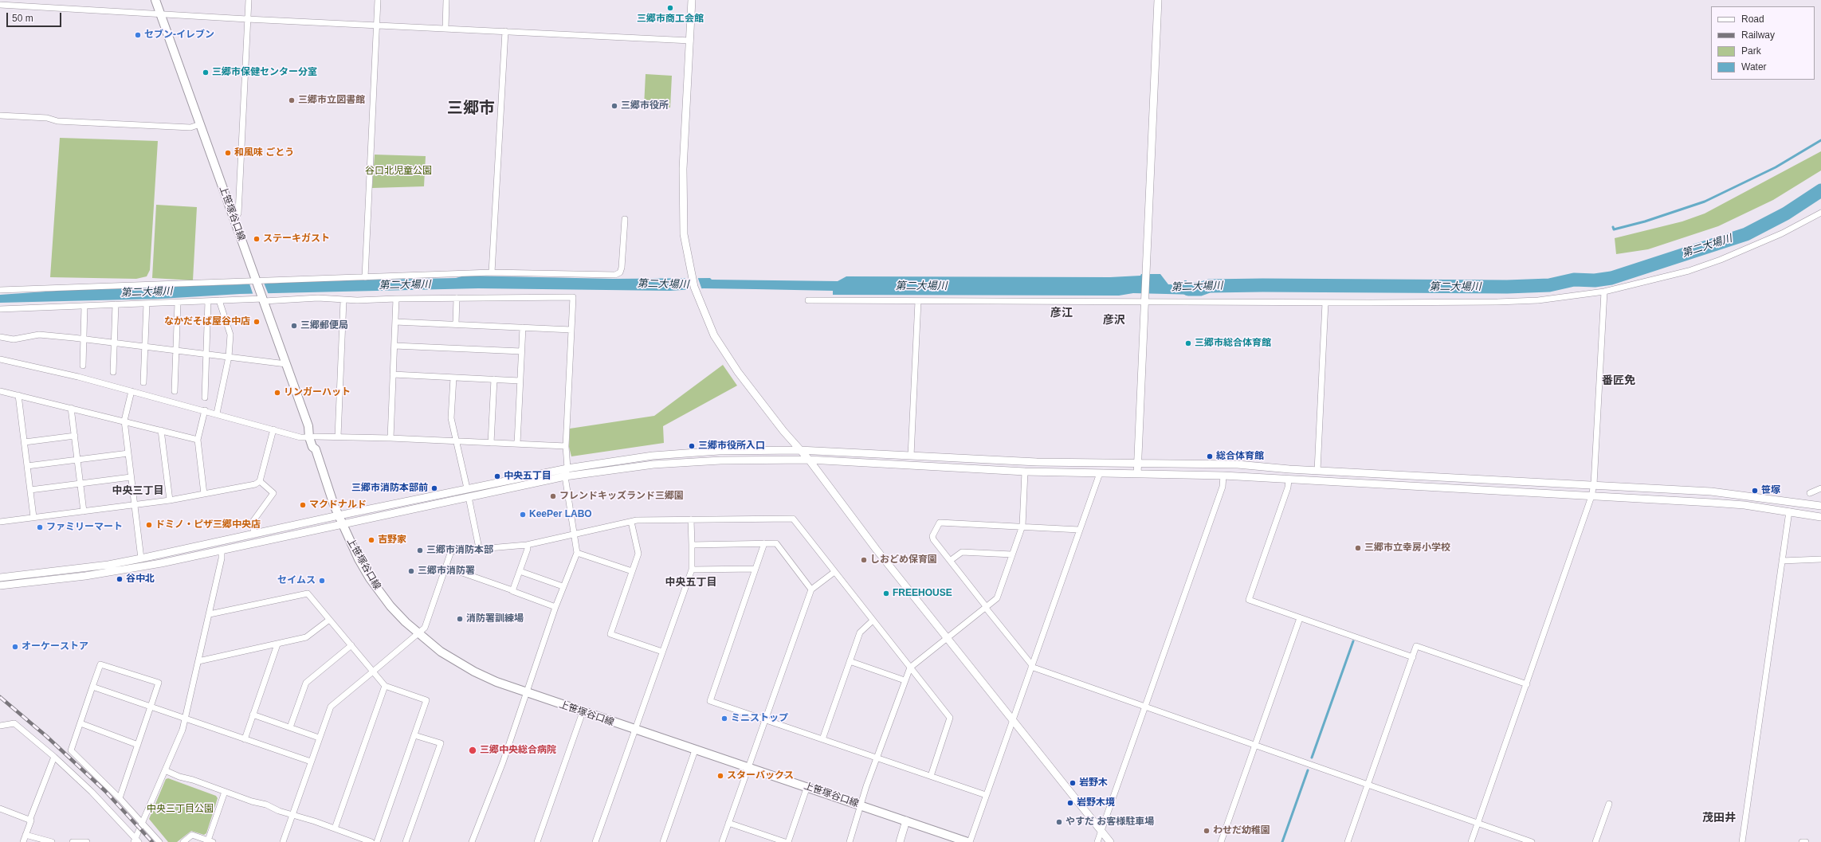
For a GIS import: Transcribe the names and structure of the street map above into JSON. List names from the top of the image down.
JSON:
{
  "streets": {
    "main road": ["上笹塚谷口線"]
  },
  "districts": [
    "三郷市",
    "彦江",
    "彦沢",
    "番匠免",
    "中央三丁目",
    "中央五丁目",
    "茂田井"
  ],
  "water": ["第二大場川"],
  "parks": ["谷口北児童公園", "中央三丁目公園"],
  "places": [
    "三郷市商工会館",
    "セブン-イレブン",
    "三郷市保健センター分室",
    "三郷市立図書館",
    "三郷市役所",
    "和風味 ごとう",
    "ステーキガスト",
    "なかだそば屋谷中店",
    "三郷郵便局",
    "三郷市総合体育館",
    "リンガーハット",
    "三郷市役所入口",
    "総合体育館",
    "中央五丁目",
    "三郷市消防本部前",
    "笹塚",
    "フレンドキッズランド三郷園",
    "マクドナルド",
    "KeePer LABO",
    "ドミノ・ピザ三郷中央店",
    "ファミリーマート",
    "吉野家",
    "三郷市立幸房小学校",
    "三郷市消防本部",
    "しおどめ保育園",
    "三郷市消防署",
    "谷中北",
    "セイムス",
    "FREEHOUSE",
    "消防署訓練場",
    "オーケーストア",
    "ミニストップ",
    "三郷中央総合病院",
    "スターバックス",
    "岩野木",
    "岩野木境",
    "やすだ お客様駐車場",
    "わせだ幼稚園"
  ],
  "legend": [
    "Road",
    "Railway",
    "Park",
    "Water"
  ],
  "scale_bar": "50 m"
}
